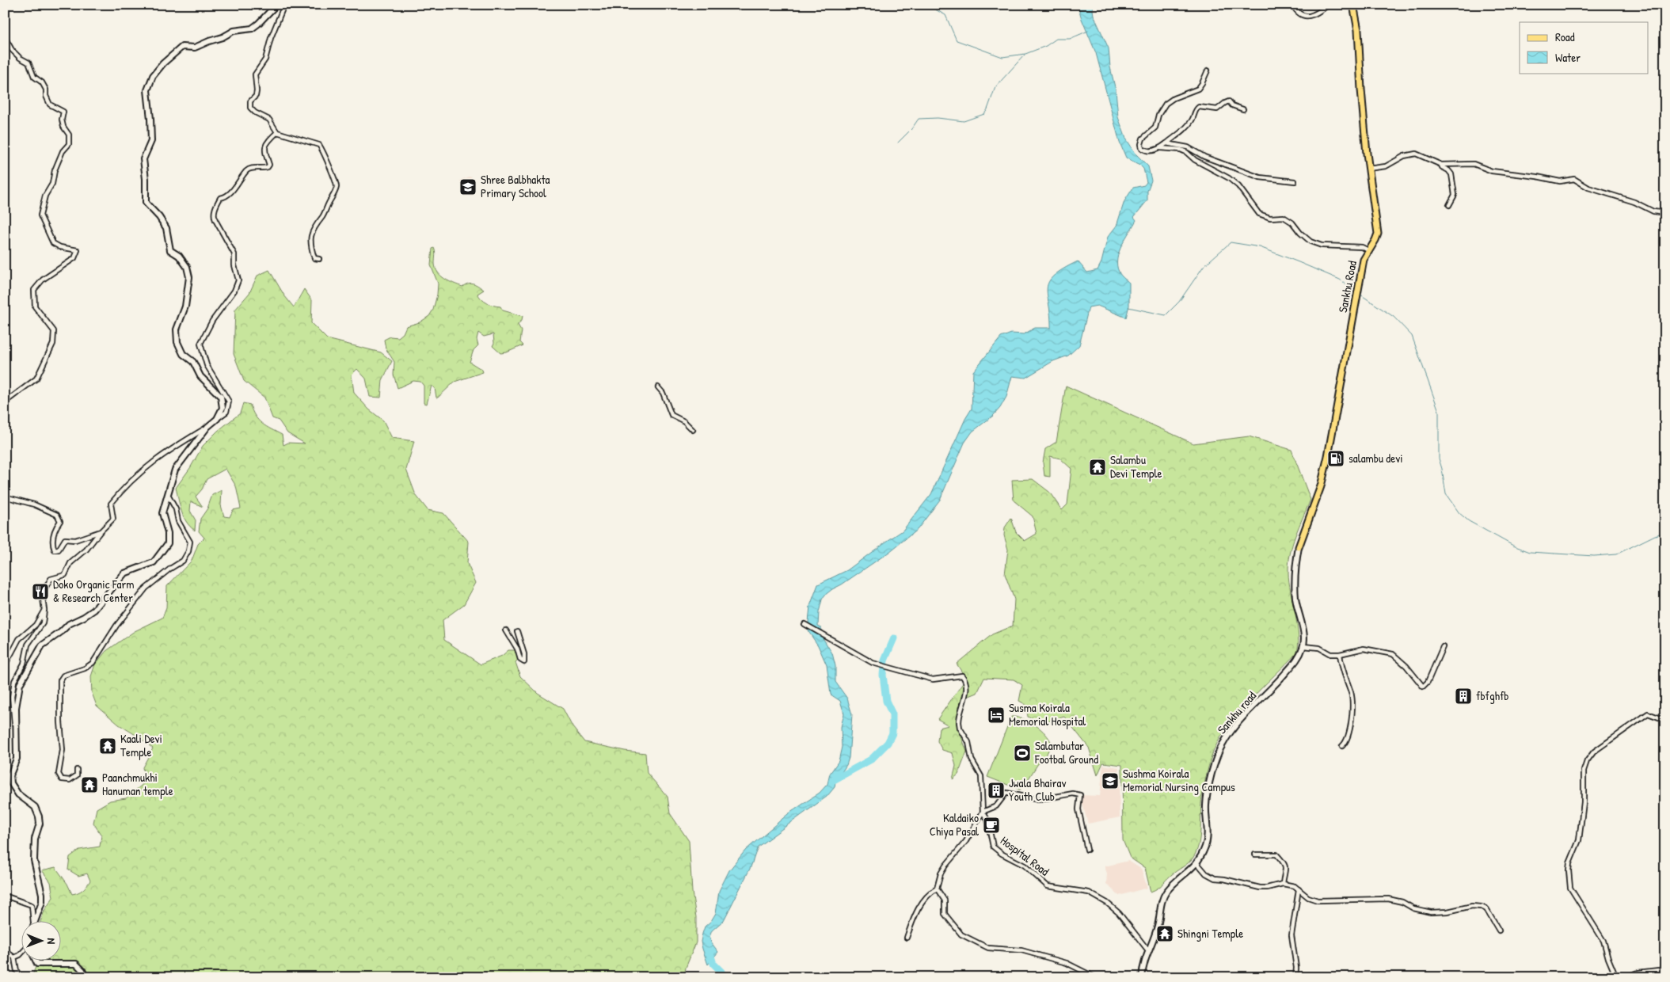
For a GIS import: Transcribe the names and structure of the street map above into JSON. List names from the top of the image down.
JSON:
{
  "streets": {
    "main road": ["Sankhu Road"],
    "street": ["Sankhu road", "Hospital Road"]
  },
  "crossings": [
    ["Sankhu road", "Hospital Road"]
  ],
  "places": {
    "school or university": ["Shree Balbhakta Primary School", "Sushma Koirala Memorial Nursing Campus"],
    "fuel station": ["salambu devi"],
    "temple": [
      "Salambu Devi Temple",
      "Kaali Devi Temple",
      "Paanchmukhi Hanuman temple",
      "Shingni Temple"
    ],
    "restaurant": ["Doko Organic Farm & Research Center"],
    "building": ["fbfghfb", "Jwala Bhairav Youth Club"],
    "hotel": ["Susma Koirala Memorial Hospital"],
    "sports": ["Salambutar Footbal Ground"],
    "cafe": ["Kaldaiko Chiya Pasal"]
  },
  "legend": ["Road", "Water"],
  "north": "right"
}
